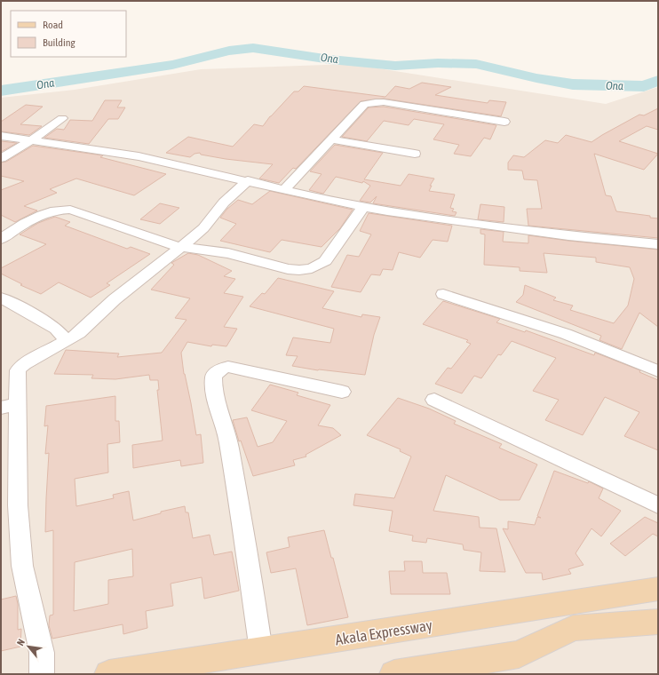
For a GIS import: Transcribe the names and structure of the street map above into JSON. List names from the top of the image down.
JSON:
{
  "streets": {
    "main road": ["Akala Expressway"]
  },
  "water": ["Ona"],
  "legend": ["Road", "Building"],
  "north": "top left"
}
